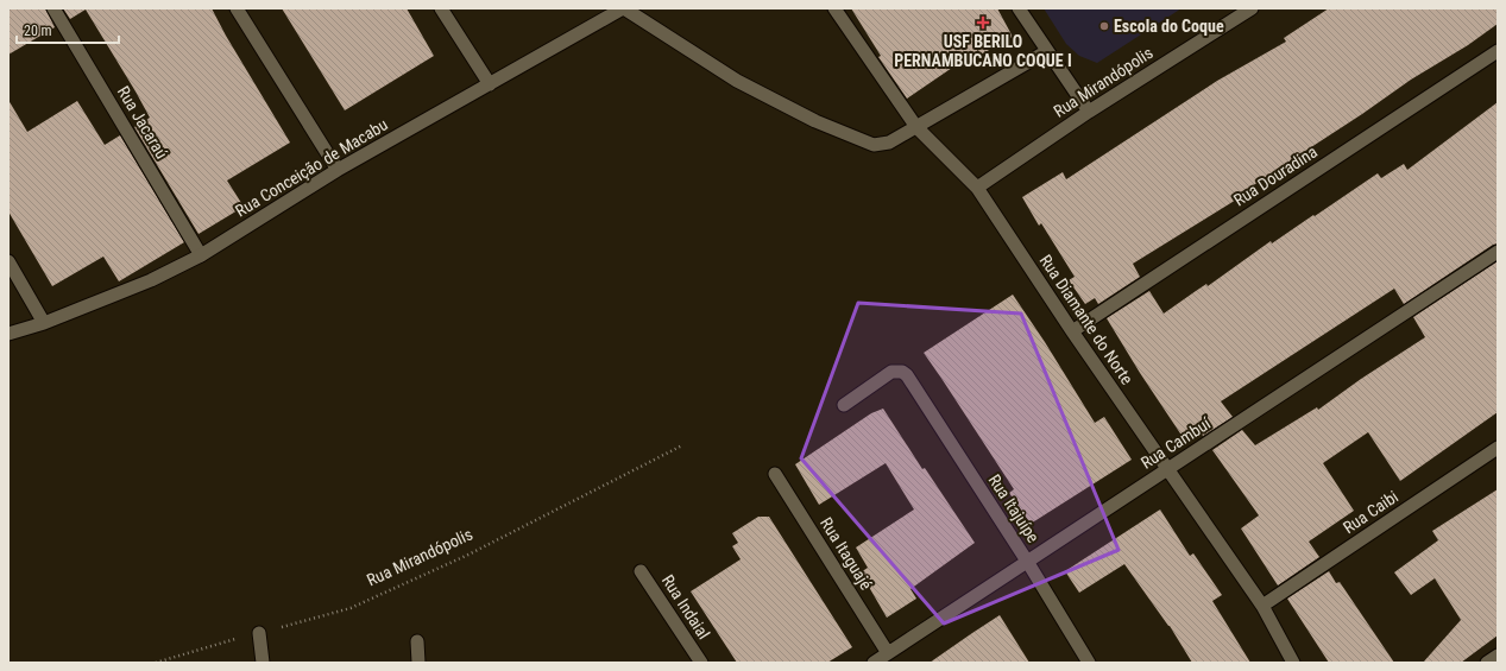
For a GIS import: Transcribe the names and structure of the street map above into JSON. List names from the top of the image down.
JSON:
{
  "streets": {
    "street": [
      "Rua Mirandópolis",
      "Rua Jacaraú",
      "Rua Conceição de Macabu",
      "Rua Douradina",
      "Rua Diamante do Norte",
      "Rua Cambuí",
      "Rua Itajuípe",
      "Rua Caibi",
      "Rua Itaguajé",
      "Rua Indaial"
    ]
  },
  "crossings": [
    ["Rua Mirandópolis", "Rua Diamante do Norte"],
    ["Rua Jacaraú", "Rua Conceição de Macabu"],
    ["Rua Conceição de Macabu", "Rua Diamante do Norte"],
    ["Rua Douradina", "Rua Diamante do Norte"],
    ["Rua Diamante do Norte", "Rua Cambuí"],
    ["Rua Diamante do Norte", "Rua Caibi"],
    ["Rua Cambuí", "Rua Itajuípe"],
    ["Rua Cambuí", "Rua Itaguajé"]
  ],
  "places": {
    "health": ["USF BERILO PERNAMBUCANO COQUE I"],
    "other": ["Escola do Coque"]
  },
  "scale_bar": "20 m"
}
